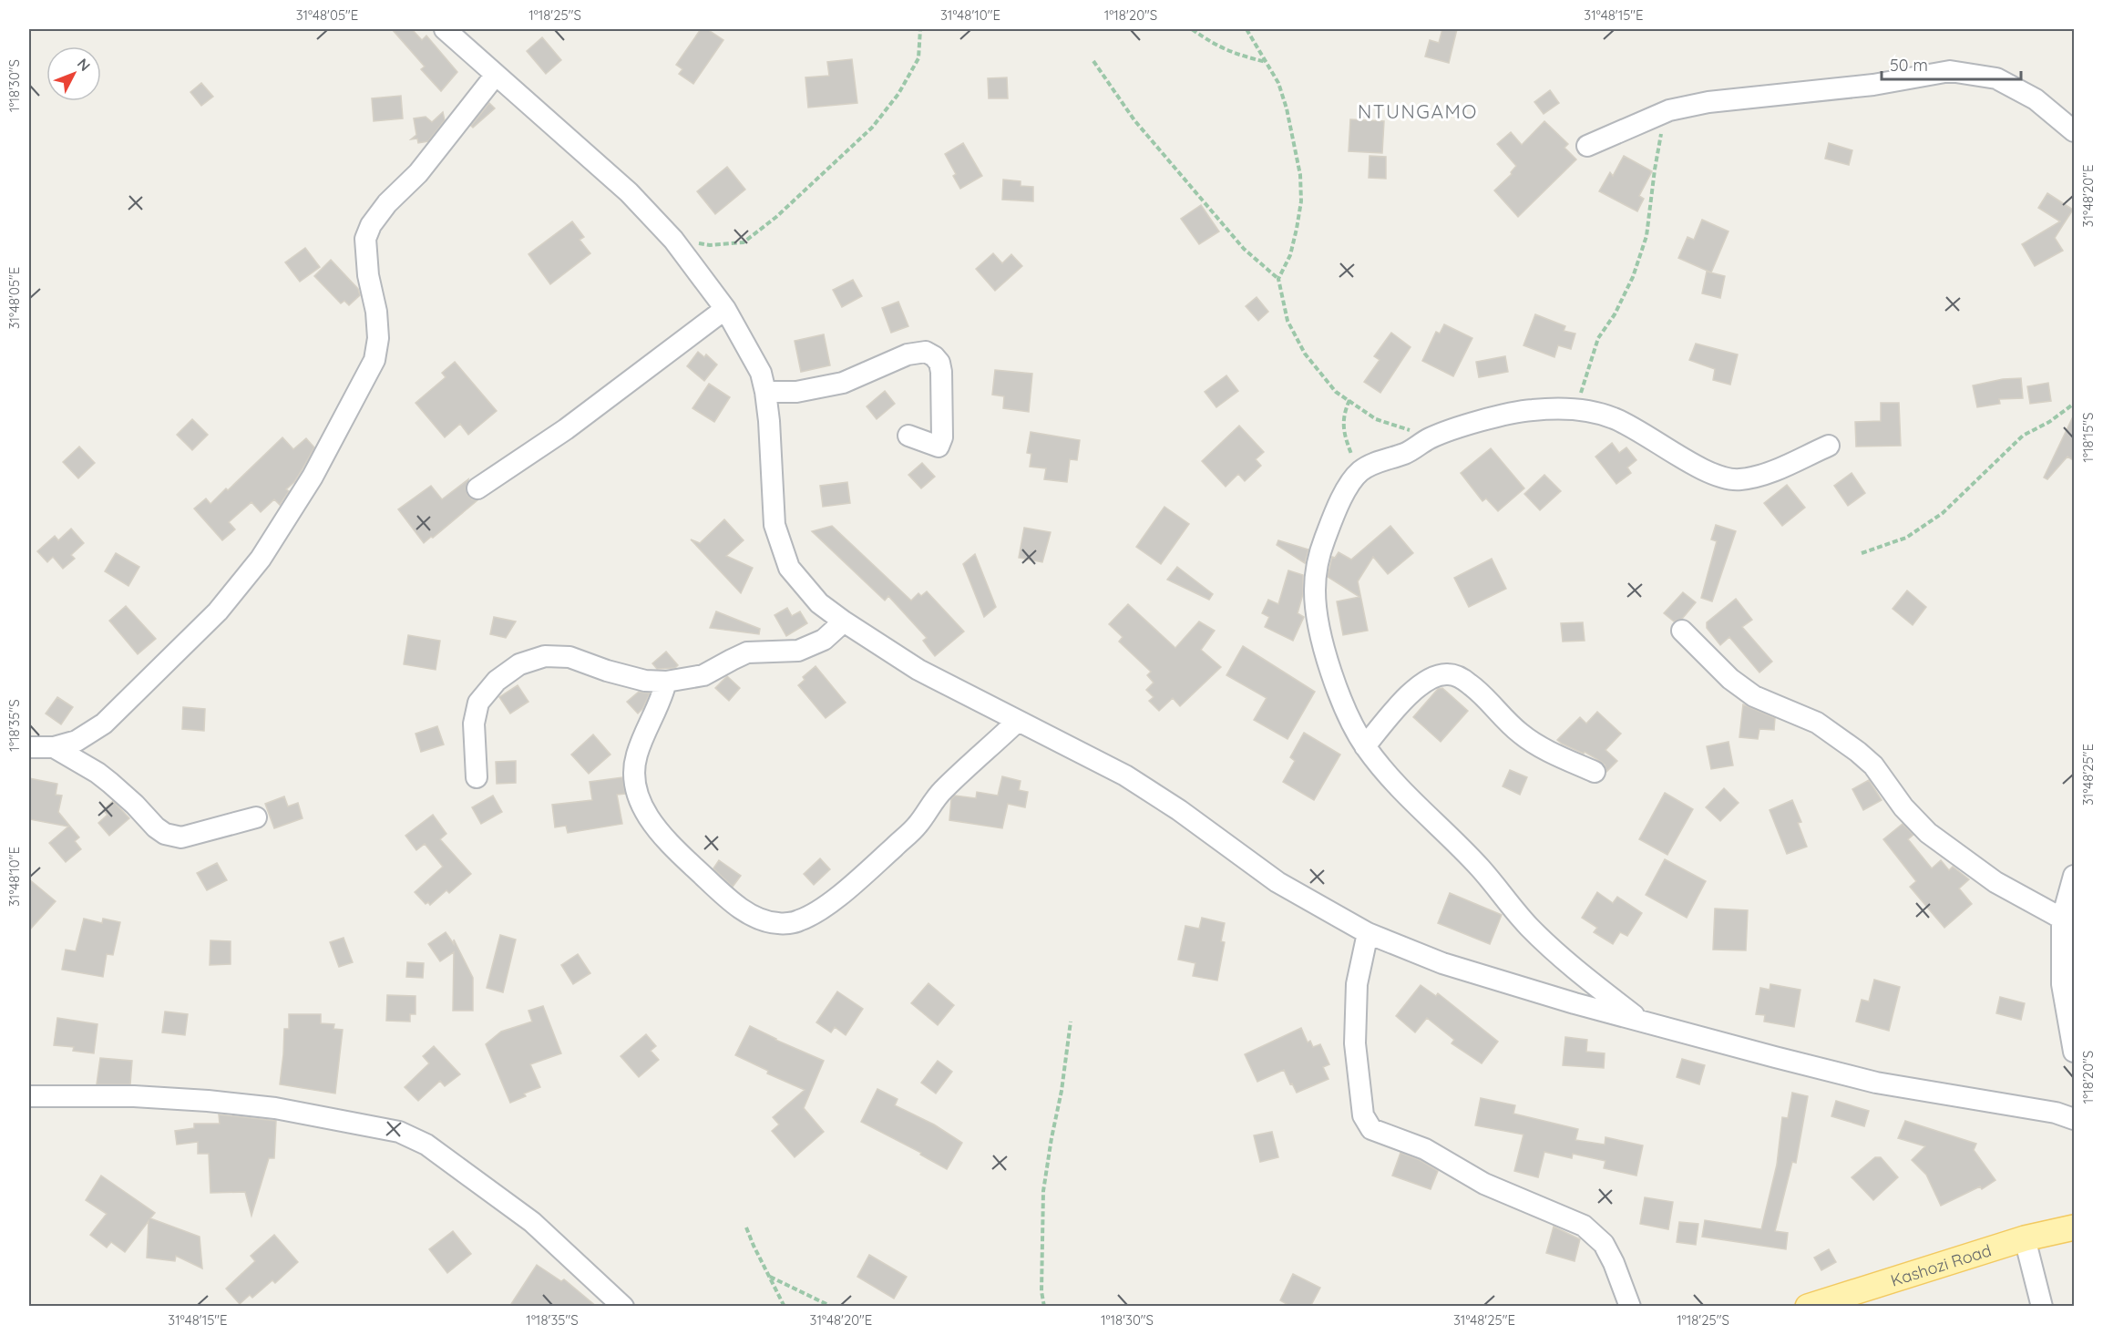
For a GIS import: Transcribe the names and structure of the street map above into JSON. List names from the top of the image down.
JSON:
{
  "streets": {
    "main road": ["Kashozi Road"]
  },
  "districts": ["NTUNGAMO"],
  "scale_bar": "50 m",
  "north": "top right",
  "coordinates": [
    "31°48'05\"E",
    "1°18'25\"S",
    "31°48'10\"E",
    "1°18'20\"S",
    "31°48'15\"E",
    "1°18'30\"S",
    "31°48'20\"E",
    "1°18'15\"S",
    "1°18'35\"S",
    "31°48'25\"E"
  ]
}
